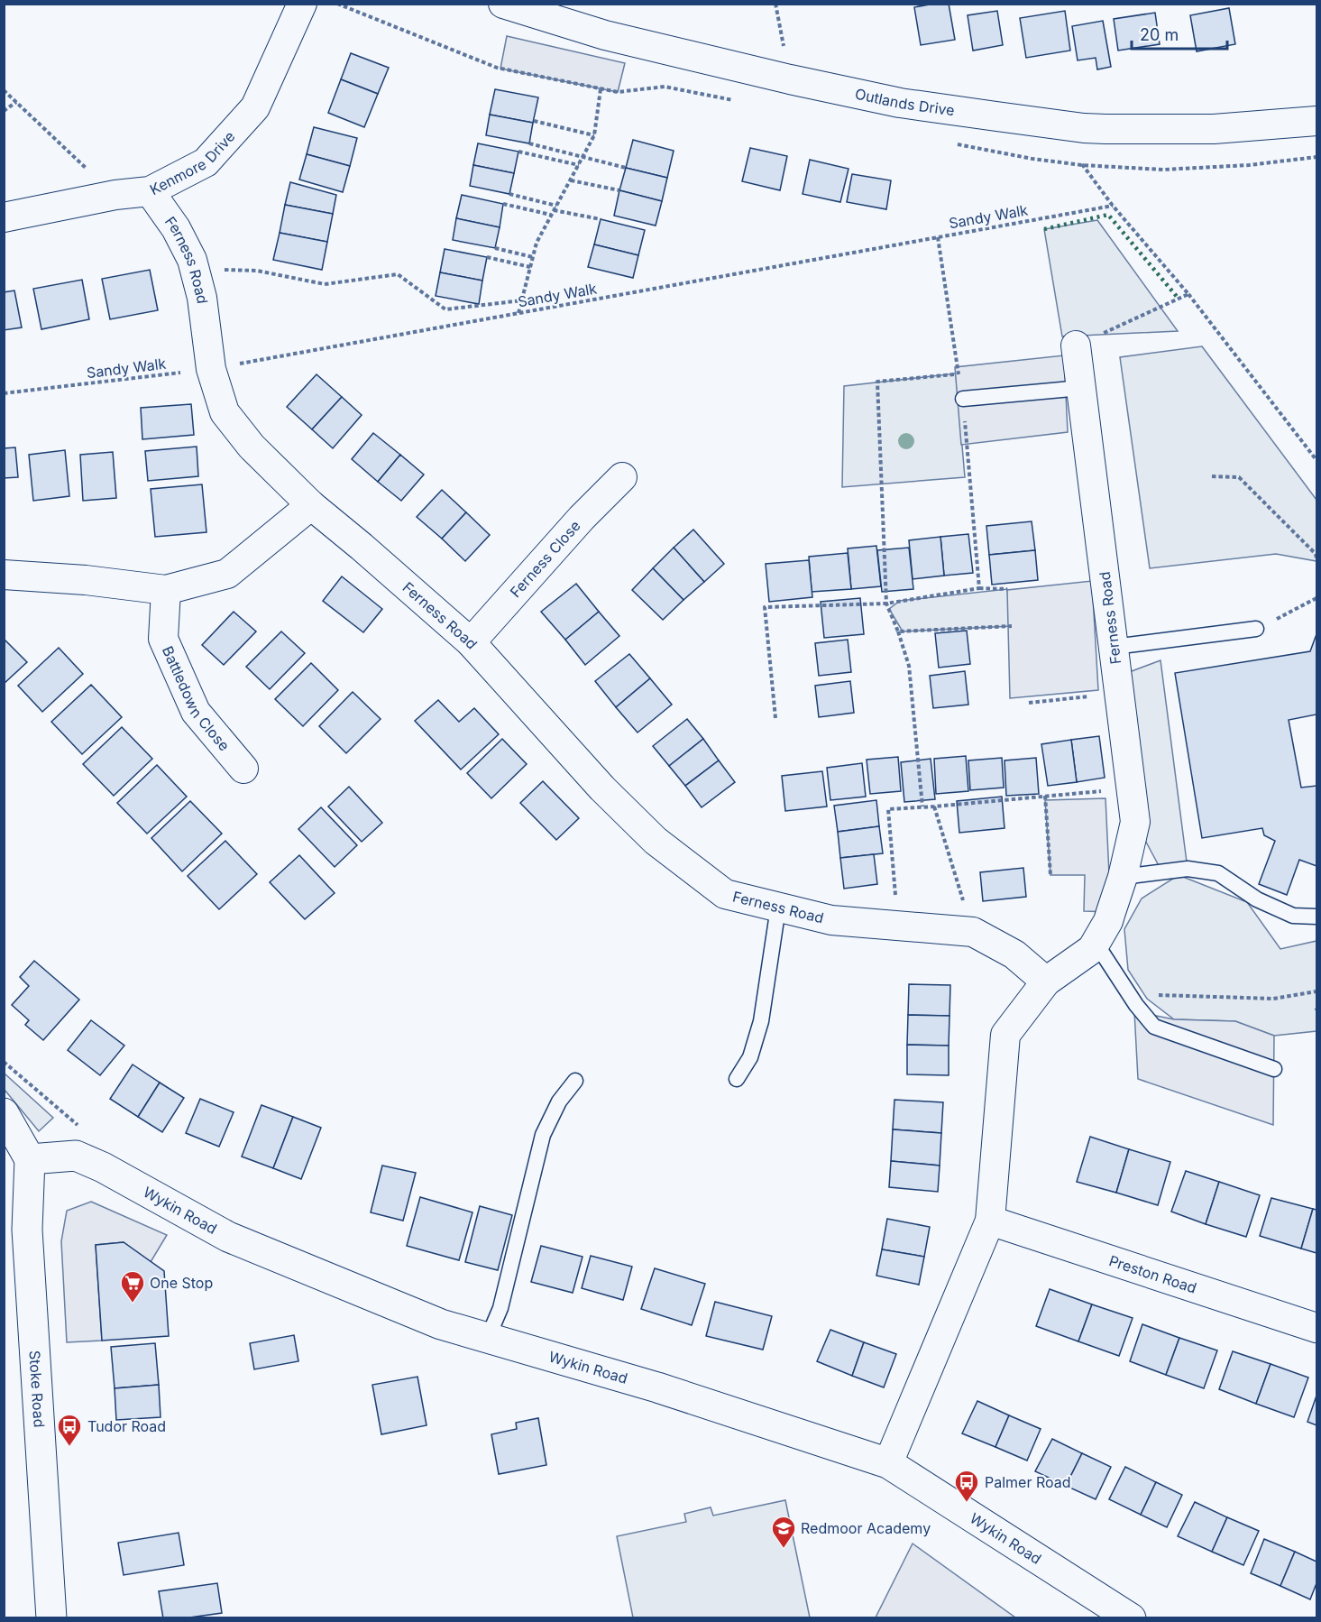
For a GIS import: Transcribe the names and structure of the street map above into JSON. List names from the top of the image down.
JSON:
{
  "streets": {
    "street": [
      "Outlands Drive",
      "Kenmore Drive",
      "Ferness Road",
      "Ferness Close",
      "Battledown Close",
      "Wykin Road",
      "Preston Road",
      "Stoke Road"
    ],
    "path": ["Sandy Walk"]
  },
  "crossings": [
    ["Kenmore Drive", "Ferness Road"],
    ["Sandy Walk", "Ferness Road"],
    ["Ferness Road", "Ferness Close"],
    ["Wykin Road", "Stoke Road"]
  ],
  "places": {
    "supermarket": ["One Stop"],
    "bus stop": ["Tudor Road", "Palmer Road"],
    "school or university": ["Redmoor Academy"]
  },
  "scale_bar": "20 m"
}
